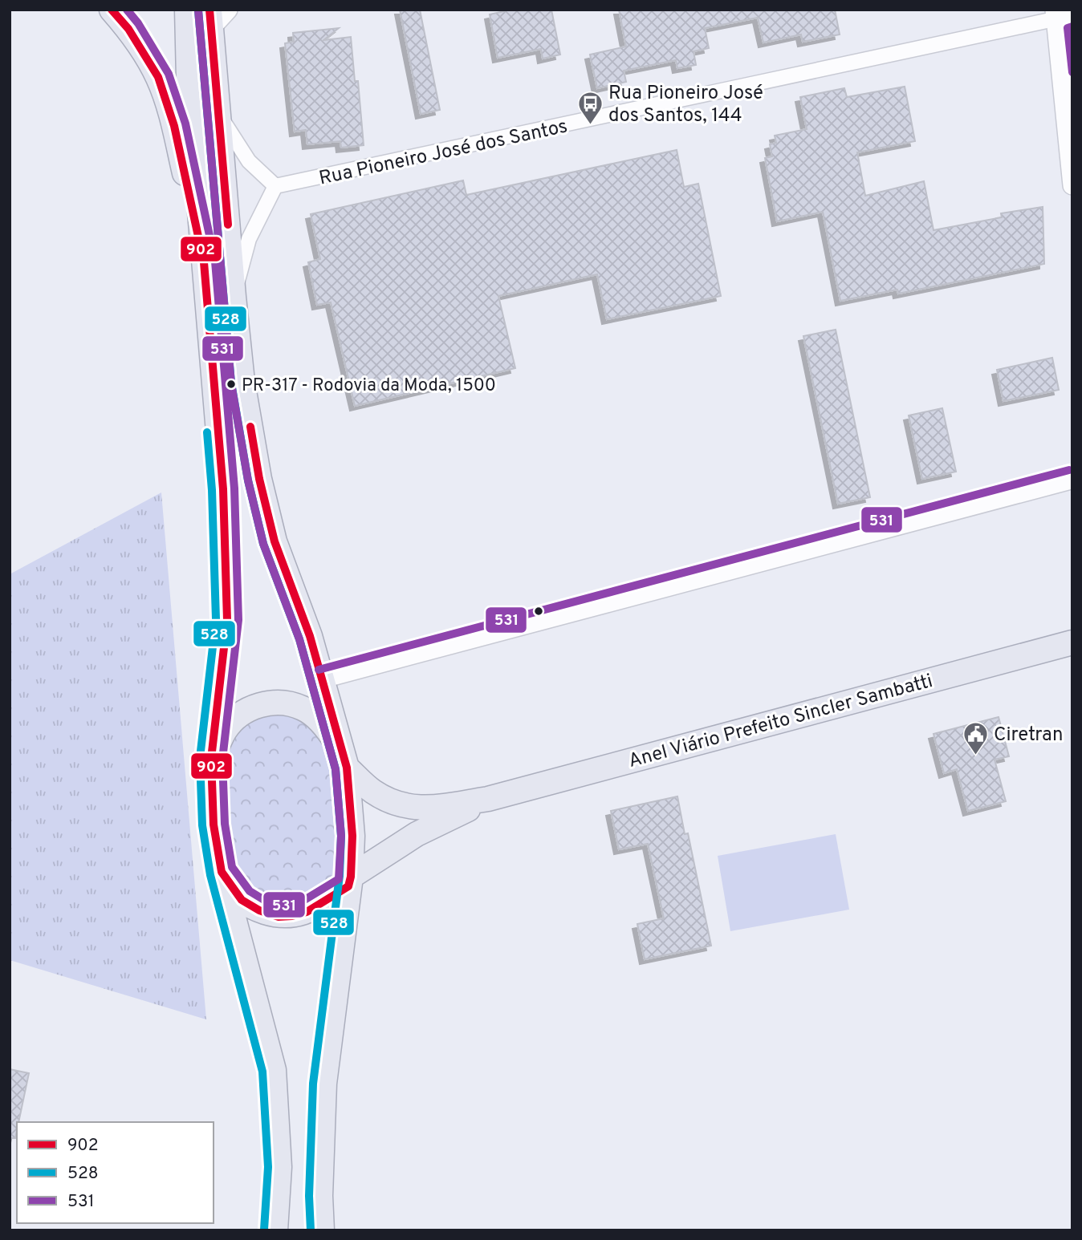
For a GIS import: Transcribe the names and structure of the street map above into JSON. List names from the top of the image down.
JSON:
{
  "streets": {
    "highway": ["Anel Viário Prefeito Sincler Sambatti"],
    "street": ["Rua Pioneiro José dos Santos"]
  },
  "places": {
    "bus stop": ["Rua Pioneiro José dos Santos, 144"],
    "other": ["PR-317 - Rodovia da Moda, 1500"],
    "public building": ["Ciretran"]
  },
  "lines": ["transit line 902", "transit line 531", "transit line 528"],
  "legend": ["902", "528", "531"]
}
